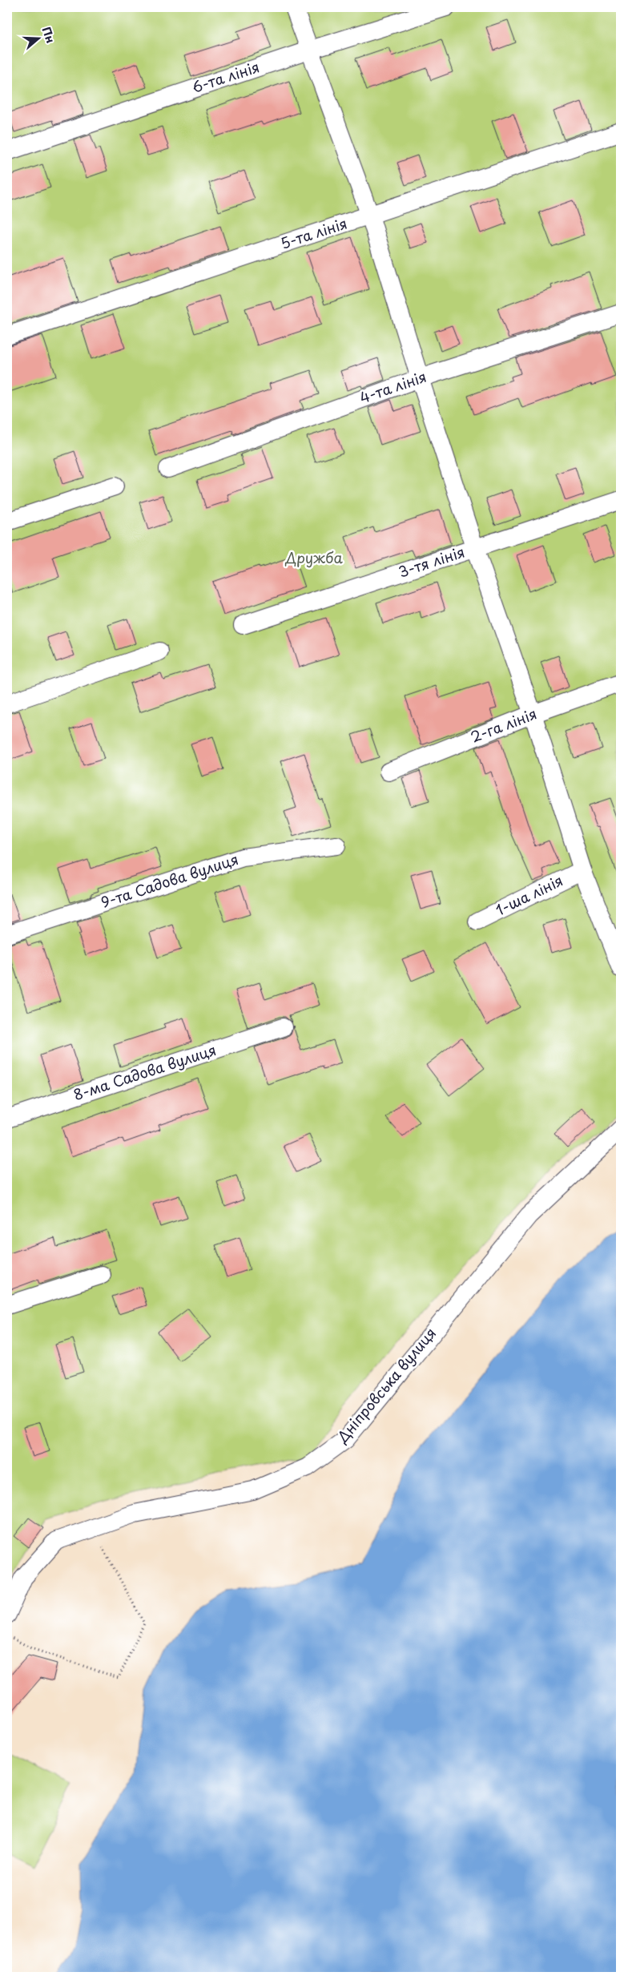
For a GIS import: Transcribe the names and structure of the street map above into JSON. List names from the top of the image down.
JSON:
{
  "streets": {
    "street": [
      "6-та лінія",
      "5-та лінія",
      "4-та лінія",
      "3-тя лінія",
      "2-га лінія",
      "9-та Садова вулиця",
      "1-ша лінія",
      "8-ма Садова вулиця",
      "Дніпровська вулиця"
    ]
  },
  "parks": ["Дружба"],
  "north": "right"
}
